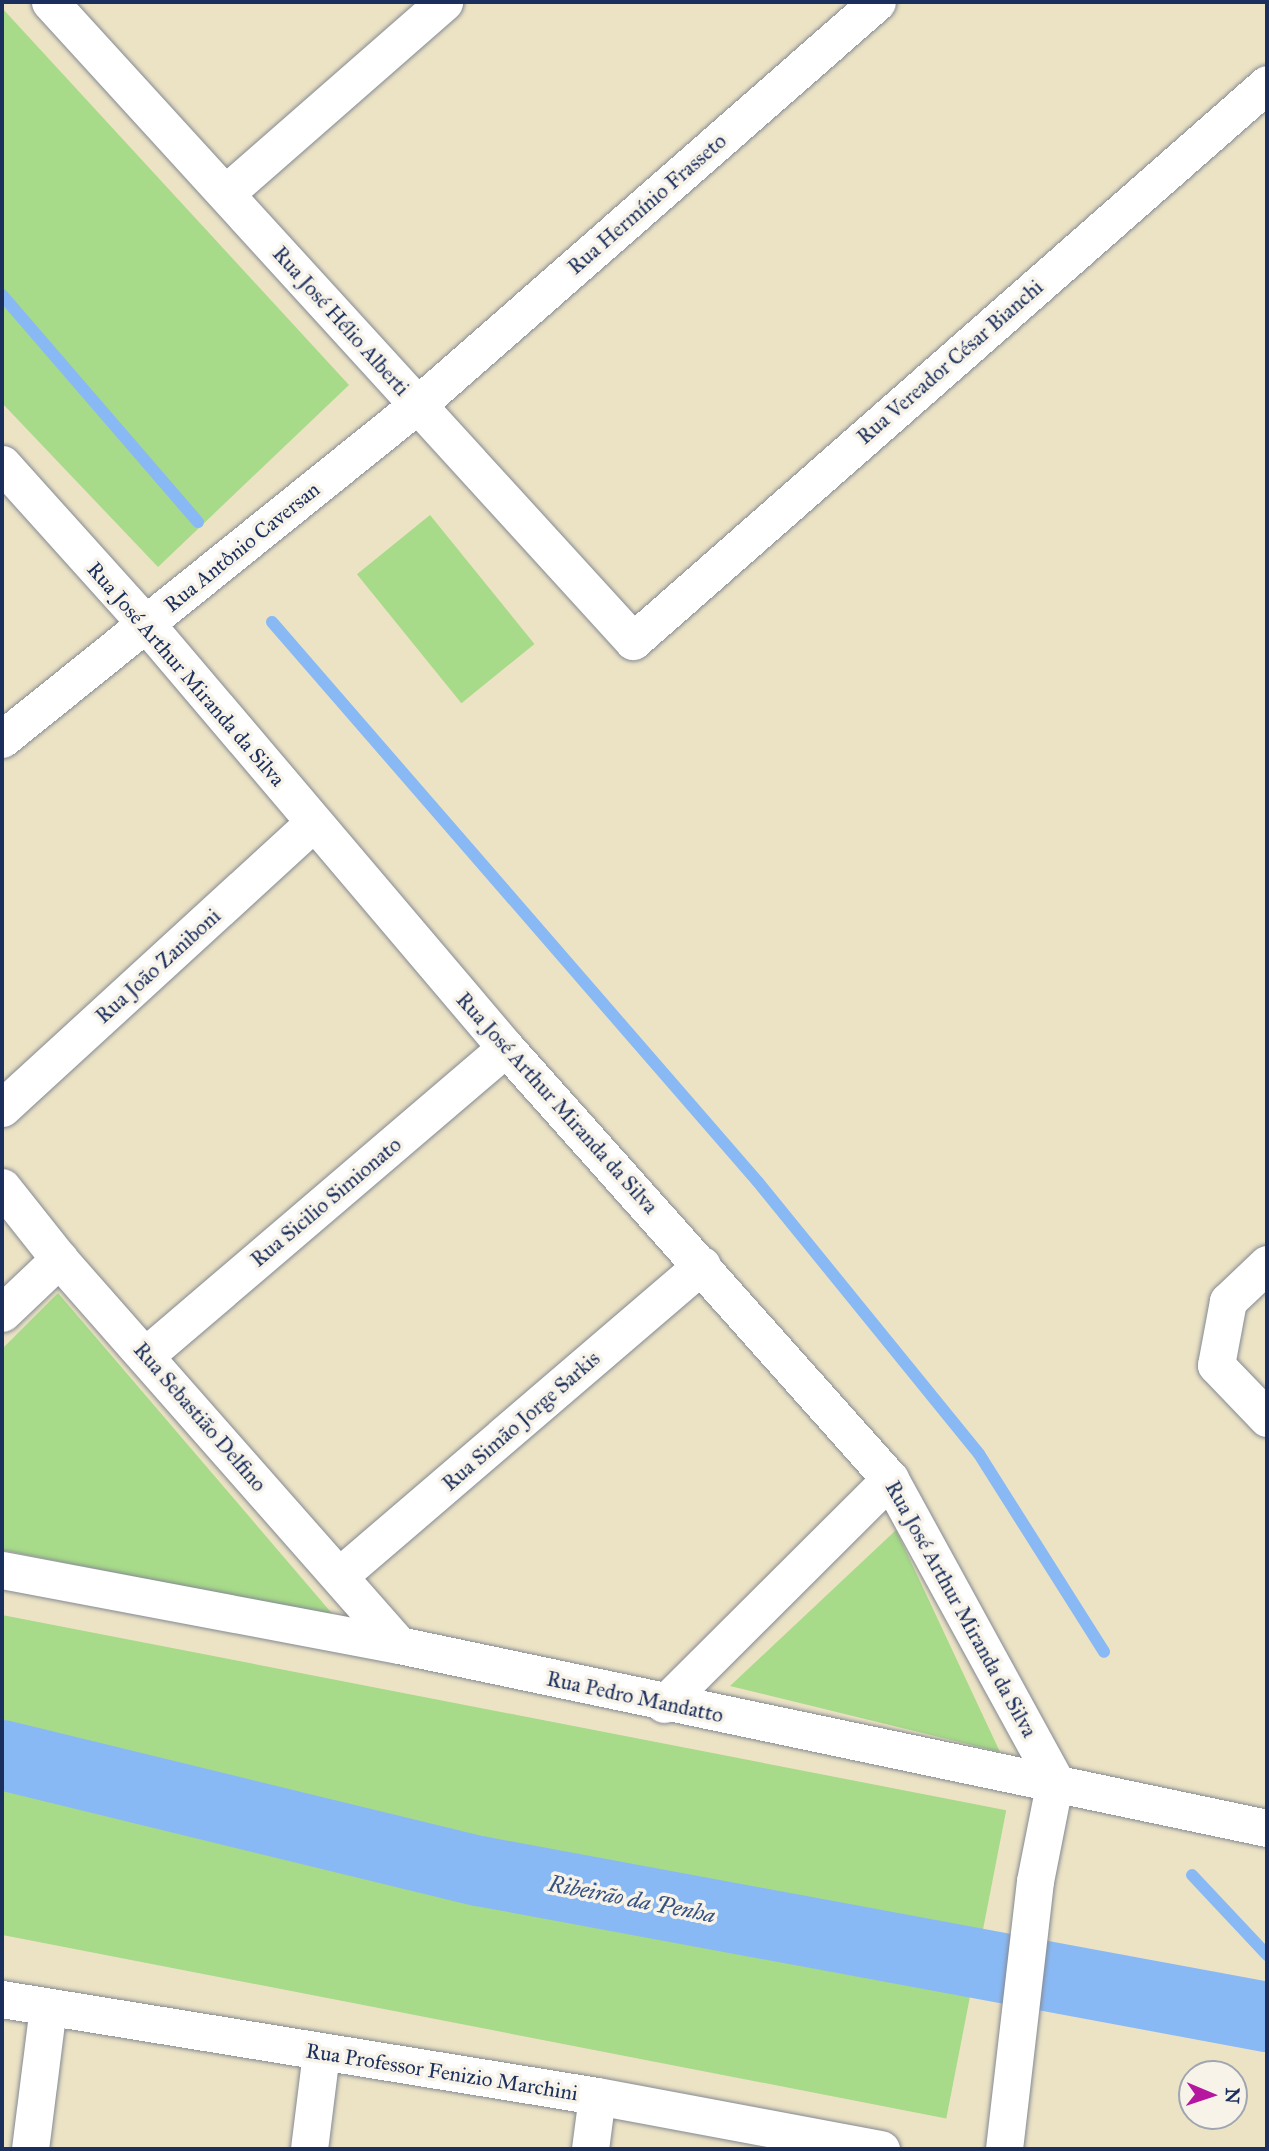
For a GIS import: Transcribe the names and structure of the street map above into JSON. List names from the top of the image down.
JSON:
{
  "streets": {
    "street": [
      "Rua Hermínio Frasseto",
      "Rua José Hélio Alberti",
      "Rua Vereador César Bianchi",
      "Rua Antônio Caversan",
      "Rua José Arthur Miranda da Silva",
      "Rua João Zaniboni",
      "Rua Sicilio Simionato",
      "Rua Sebastião Delfino",
      "Rua Simão Jorge Sarkis",
      "Rua Pedro Mandatto",
      "Rua Professor Fenizio Marchini"
    ]
  },
  "crossings": [
    ["Rua Hermínio Frasseto", "Rua José Hélio Alberti"],
    ["Rua Hermínio Frasseto", "Rua Antônio Caversan"],
    ["Rua José Hélio Alberti", "Rua Vereador César Bianchi"],
    ["Rua José Hélio Alberti", "Rua Antônio Caversan"],
    ["Rua Antônio Caversan", "Rua José Arthur Miranda da Silva"],
    ["Rua José Arthur Miranda da Silva", "Rua João Zaniboni"],
    ["Rua José Arthur Miranda da Silva", "Rua Sicilio Simionato"],
    ["Rua José Arthur Miranda da Silva", "Rua Simão Jorge Sarkis"],
    ["Rua José Arthur Miranda da Silva", "Rua Pedro Mandatto"],
    ["Rua Sicilio Simionato", "Rua Sebastião Delfino"],
    ["Rua Sebastião Delfino", "Rua Simão Jorge Sarkis"],
    ["Rua Sebastião Delfino", "Rua Pedro Mandatto"]
  ],
  "water": ["Ribeirão da Penha"],
  "north": "right"
}
